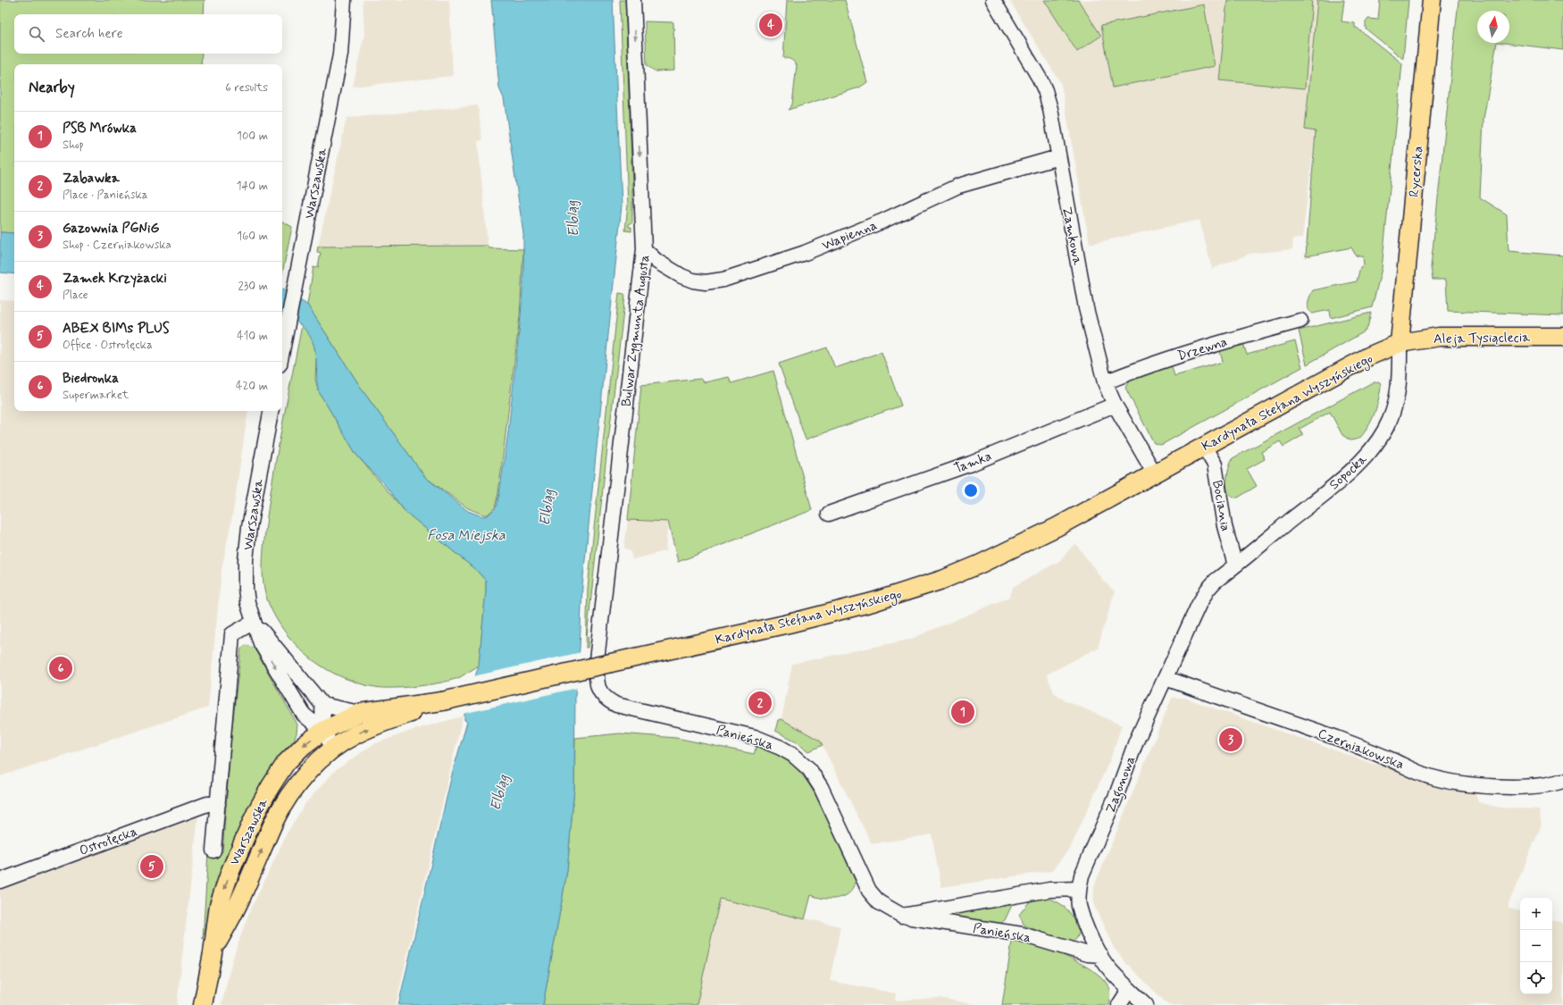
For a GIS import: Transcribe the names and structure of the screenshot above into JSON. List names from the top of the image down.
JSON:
{
  "streets": {
    "main road": [
      "Rycerska",
      "Warszawska",
      "Aleja Tysiąclecia",
      "Kardynała Stefana Wyszyńskiego"
    ],
    "street": [
      "Wapienna",
      "Zamkowa",
      "Bulwar Zygmunta Augusta",
      "Drzewna",
      "Tamka",
      "Sopocka",
      "Bociania",
      "Panieńska",
      "Czerniakowska",
      "Zagonowa",
      "Ostrołęcka"
    ]
  },
  "crossings": [
    ["Rycerska", "Aleja Tysiąclecia"],
    ["Rycerska", "Kardynała Stefana Wyszyńskiego"],
    ["Rycerska", "Sopocka"],
    ["Warszawska", "Kardynała Stefana Wyszyńskiego"],
    ["Warszawska", "Ostrołęcka"],
    ["Wapienna", "Zamkowa"],
    ["Wapienna", "Bulwar Zygmunta Augusta"],
    ["Zamkowa", "Drzewna"],
    ["Zamkowa", "Kardynała Stefana Wyszyńskiego"],
    ["Zamkowa", "Tamka"],
    ["Bulwar Zygmunta Augusta", "Kardynała Stefana Wyszyńskiego"],
    ["Bulwar Zygmunta Augusta", "Panieńska"],
    ["Aleja Tysiąclecia", "Kardynała Stefana Wyszyńskiego"],
    ["Aleja Tysiąclecia", "Sopocka"],
    ["Kardynała Stefana Wyszyńskiego", "Sopocka"],
    ["Kardynała Stefana Wyszyńskiego", "Bociania"],
    ["Kardynała Stefana Wyszyńskiego", "Panieńska"],
    ["Sopocka", "Bociania"],
    ["Sopocka", "Zagonowa"],
    ["Bociania", "Zagonowa"],
    ["Panieńska", "Zagonowa"],
    ["Czerniakowska", "Zagonowa"]
  ],
  "one_way": ["Bulwar Zygmunta Augusta"],
  "water": ["Elbląg", "Fosa Miejska"],
  "north": "top",
  "page": {
    "pins": [
      "4",
      "6",
      "2",
      "1",
      "3",
      "5"
    ],
    "search": "Search here",
    "heading": ["Nearby", "6 results"],
    "list": [
      {
        "mark": "1",
        "name": "PSB Mrówka",
        "note": "Shop",
        "value": "100 m"
      },
      {
        "mark": "2",
        "name": "Zabawka",
        "note": "Place · Panieńska",
        "value": "140 m"
      },
      {
        "mark": "3",
        "name": "Gazownia PGNiG",
        "note": "Shop · Czerniakowska",
        "value": "160 m"
      },
      {
        "mark": "4",
        "name": "Zamek Krzyżacki",
        "note": "Place",
        "value": "230 m"
      },
      {
        "mark": "5",
        "name": "ABEX BIMs PLUS",
        "note": "Office · Ostrołęcka",
        "value": "410 m"
      },
      {
        "mark": "6",
        "name": "Biedronka",
        "note": "Supermarket",
        "value": "420 m"
      }
    ],
    "map_buttons": ["+", "−"]
  }
}
